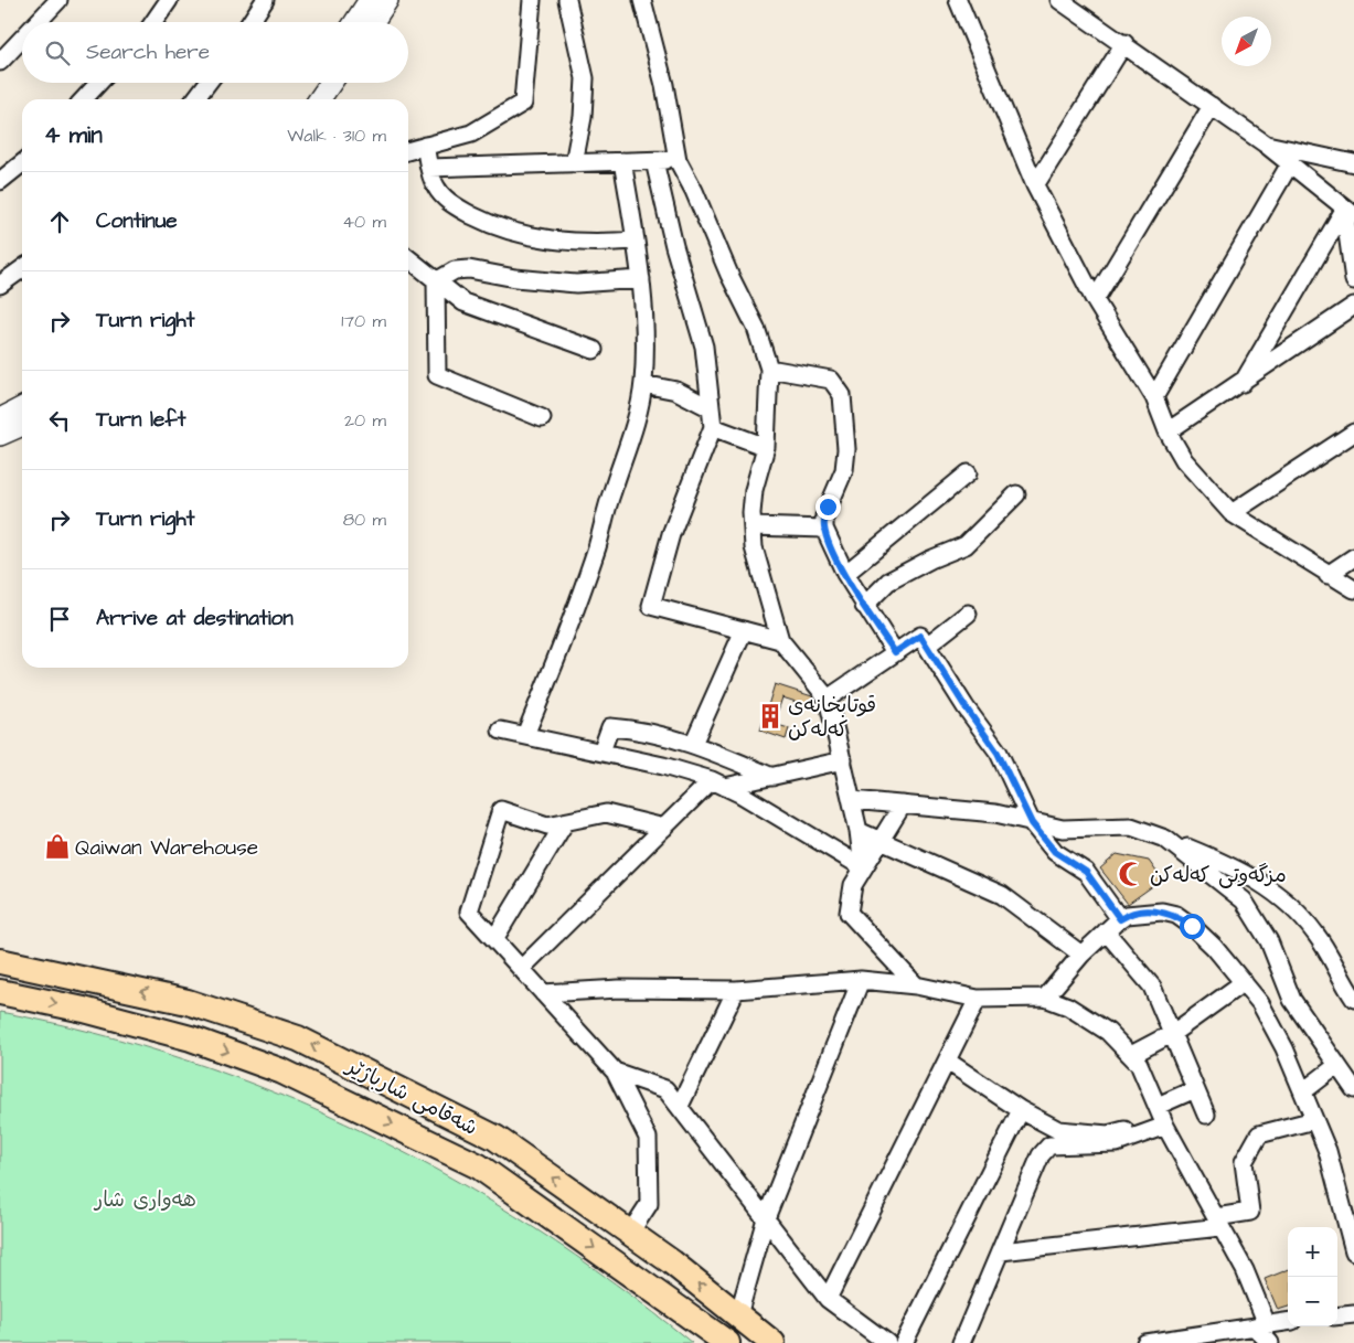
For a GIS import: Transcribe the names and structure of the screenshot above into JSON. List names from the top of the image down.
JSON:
{
  "streets": {
    "main road": ["شەقامی شارباژێر"]
  },
  "parks": ["هەواری شار"],
  "places": {
    "building": ["قوتابخانەی کەلەکن"],
    "shop": ["Qaiwan Warehouse"],
    "mosque": ["مزگەوتی کەلەکن"]
  },
  "north": "bottom left",
  "page": {
    "search": "Search here",
    "heading": ["4 min", "Walk · 310 m"],
    "list": [
      ["Continue", "40 m"],
      ["Turn right", "170 m"],
      ["Turn left", "20 m"],
      ["Turn right", "80 m"],
      "Arrive at destination"
    ],
    "map_buttons": ["+", "−"]
  }
}
